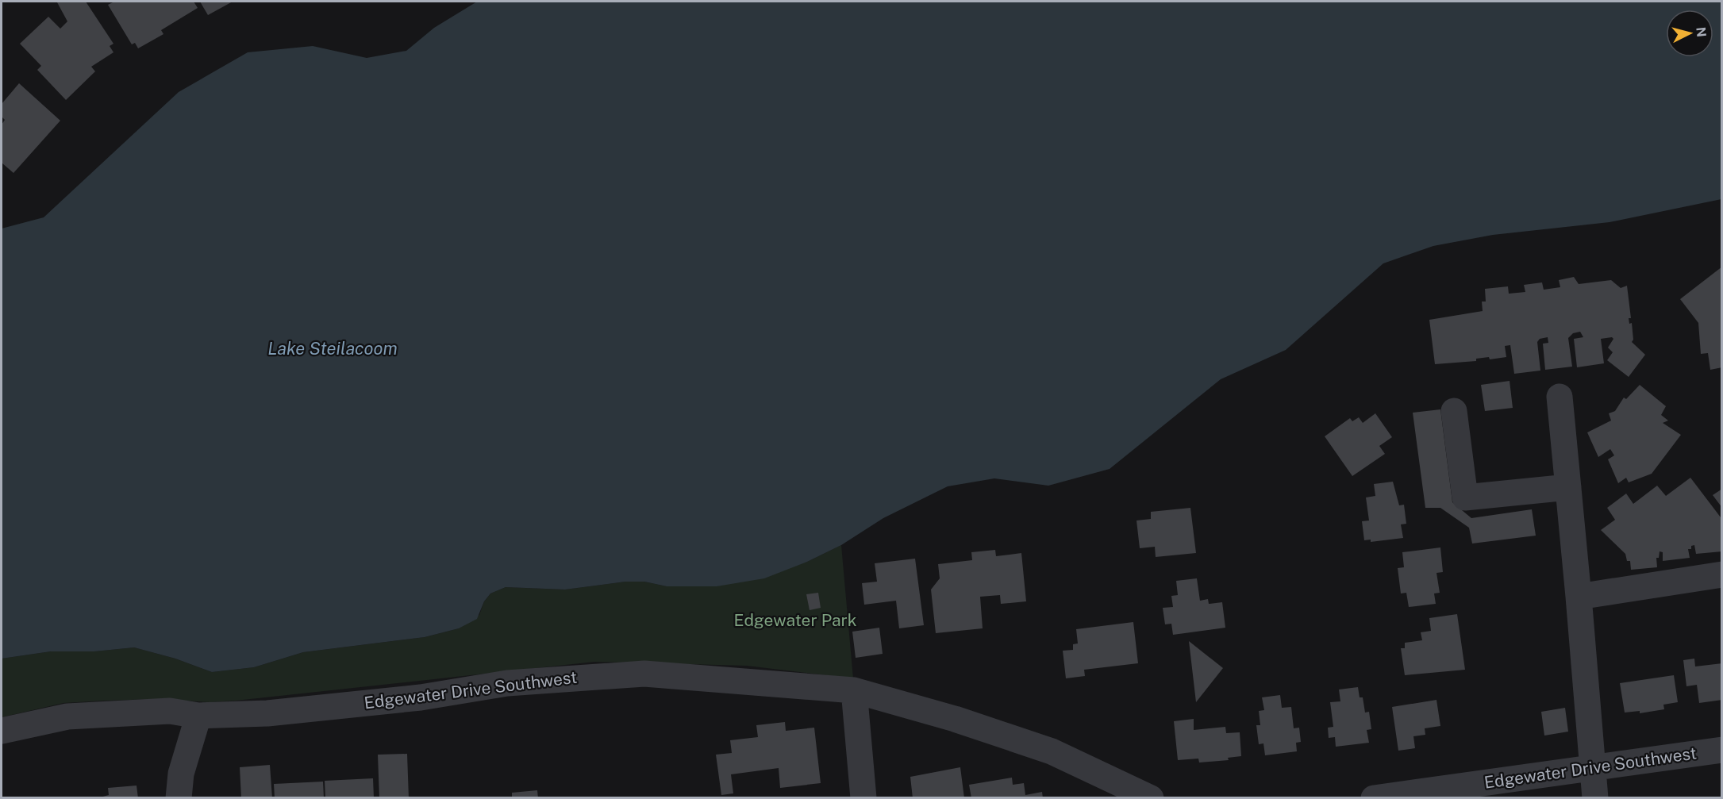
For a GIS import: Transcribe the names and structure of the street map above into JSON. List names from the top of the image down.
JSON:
{
  "streets": {
    "street": ["Edgewater Drive Southwest"]
  },
  "water": ["Lake Steilacoom"],
  "parks": ["Edgewater Park"],
  "north": "right"
}
